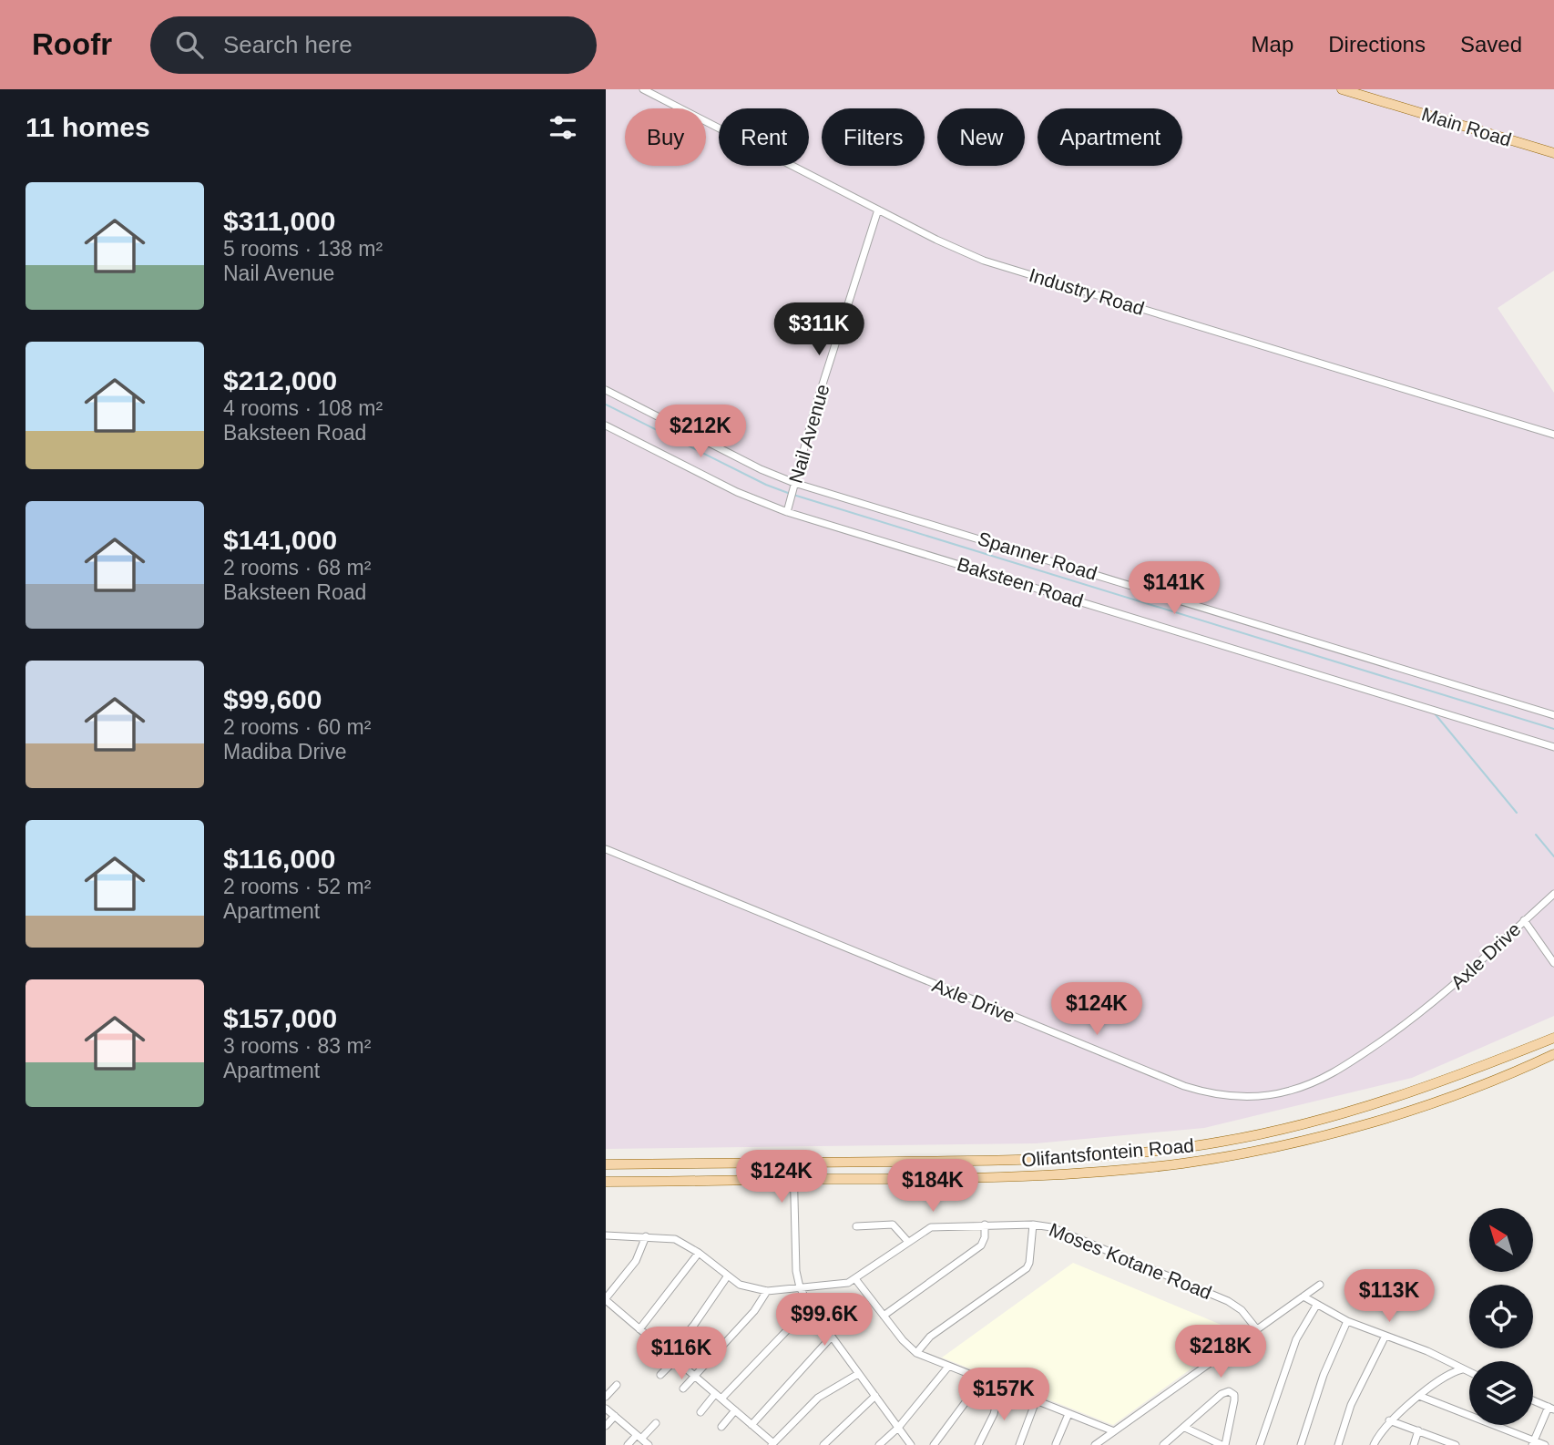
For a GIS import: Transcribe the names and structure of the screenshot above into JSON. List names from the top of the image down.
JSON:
{
  "streets": {
    "main road": ["Main Road", "Olifantsfontein Road"],
    "street": [
      "Industry Road",
      "Nail Avenue",
      "Spanner Road",
      "Baksteen Road",
      "Axle Drive",
      "Moses Kotane Road"
    ]
  },
  "crossings": [
    ["Industry Road", "Nail Avenue"],
    ["Nail Avenue", "Spanner Road"],
    ["Nail Avenue", "Baksteen Road"]
  ],
  "north": "top left",
  "page": {
    "header": "Roofr",
    "search": "Search here",
    "nav": ["Map", "Directions", "Saved"],
    "heading": "11 homes",
    "chip": [
      "Buy",
      "Rent",
      "Filters",
      "New",
      "Apartment"
    ],
    "list": [
      {
        "name": "$311,000",
        "note": "5 rooms · 138 m² · Nail Avenue"
      },
      {
        "name": "$212,000",
        "note": "4 rooms · 108 m² · Baksteen Road"
      },
      {
        "name": "$141,000",
        "note": "2 rooms · 68 m² · Baksteen Road"
      },
      {
        "name": "$99,600",
        "note": "2 rooms · 60 m² · Madiba Drive"
      },
      {
        "name": "$116,000",
        "note": "2 rooms · 52 m² · Apartment"
      },
      {
        "name": "$157,000",
        "note": "3 rooms · 83 m² · Apartment"
      }
    ],
    "price": [
      "$311K",
      "$212K",
      "$141K",
      "$124K",
      "$124K",
      "$184K",
      "$113K",
      "$99.6K",
      "$218K",
      "$116K",
      "$157K"
    ]
  }
}
